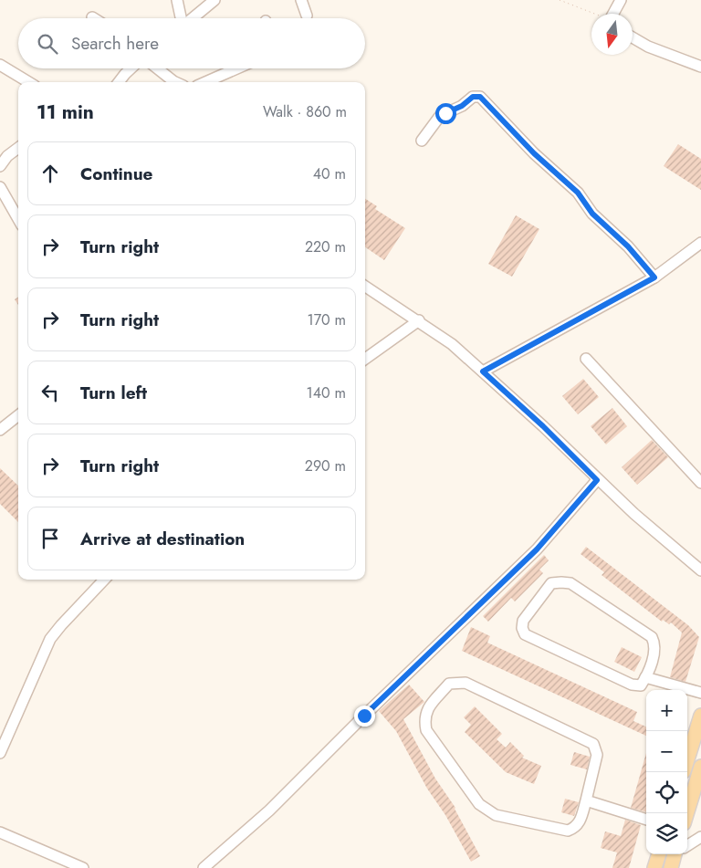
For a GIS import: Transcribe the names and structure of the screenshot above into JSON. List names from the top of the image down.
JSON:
{
  "north": "bottom",
  "page": {
    "search": "Search here",
    "heading": ["11 min", "Walk · 860 m"],
    "list": [
      ["Continue", "40 m"],
      ["Turn right", "220 m"],
      ["Turn right", "170 m"],
      ["Turn left", "140 m"],
      ["Turn right", "290 m"],
      "Arrive at destination"
    ],
    "map_buttons": ["+", "−"]
  }
}
